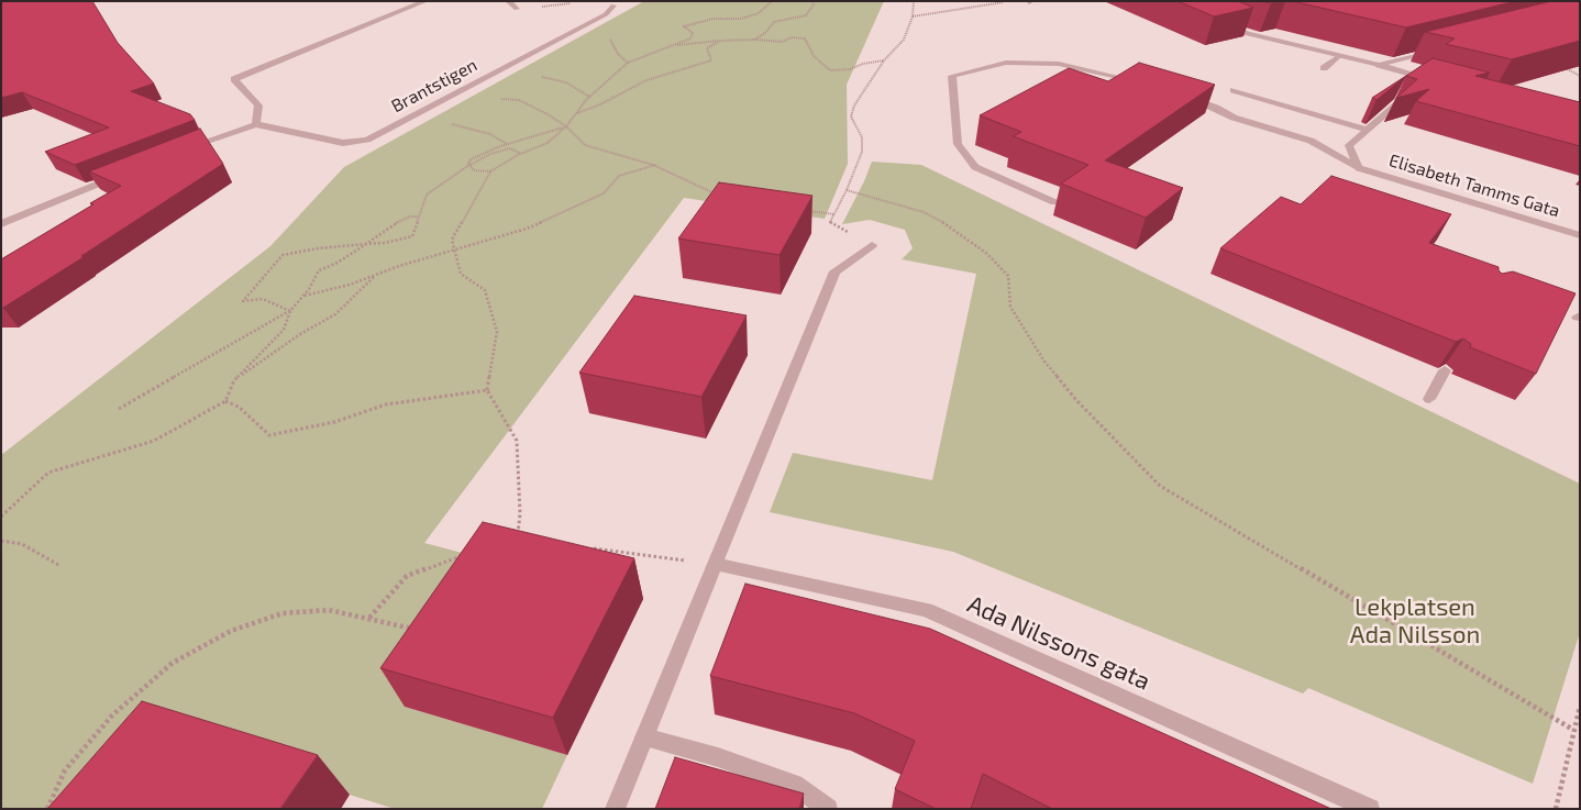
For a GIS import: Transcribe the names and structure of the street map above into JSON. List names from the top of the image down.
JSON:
{
  "streets": {
    "street": ["Brantstigen", "Elisabeth Tamms Gata", "Ada Nilssons gata"]
  },
  "parks": ["Lekplatsen Ada Nilsson"]
}
